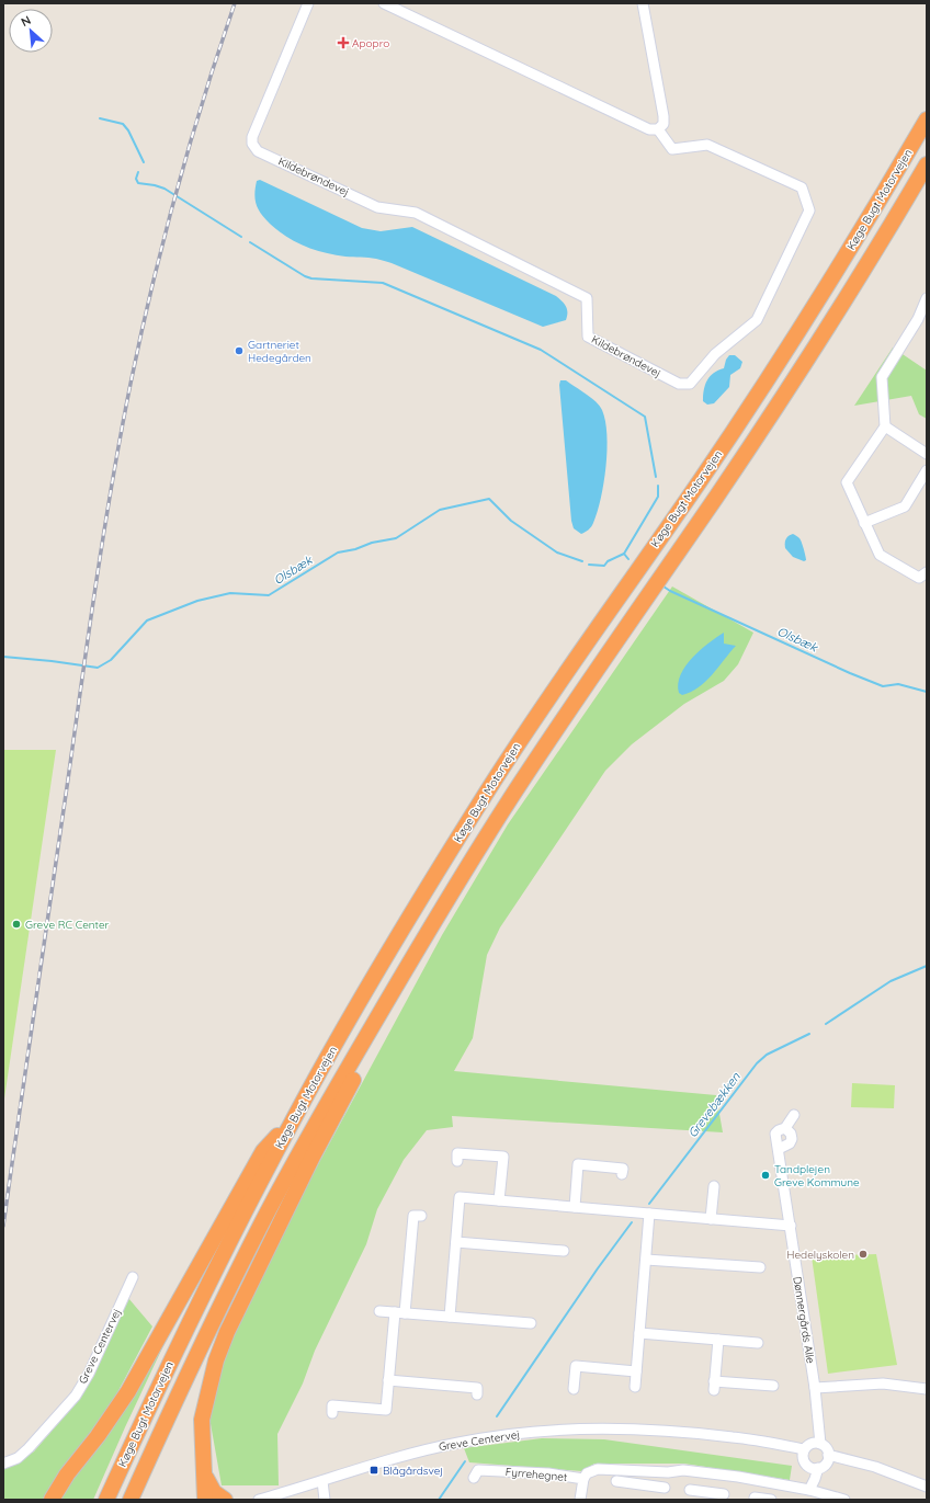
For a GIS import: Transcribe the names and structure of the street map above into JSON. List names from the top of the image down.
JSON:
{
  "streets": {
    "highway": ["Køge Bugt Motorvejen"],
    "street": [
      "Kildebrøndevej",
      "Dønnergårds Alle",
      "Greve Centervej",
      "Fyrrehegnet"
    ]
  },
  "crossings": [
    ["Dønnergårds Alle", "Greve Centervej"]
  ],
  "water": ["Olsbæk", "Grevebækken"],
  "places": {
    "health": ["Apopro"],
    "other": [
      "Gartneriet Hedegården",
      "Greve RC Center",
      "Tandplejen Greve Kommune",
      "Hedelyskolen"
    ],
    "transit": ["Blågårdsvej"]
  },
  "north": "top left"
}
